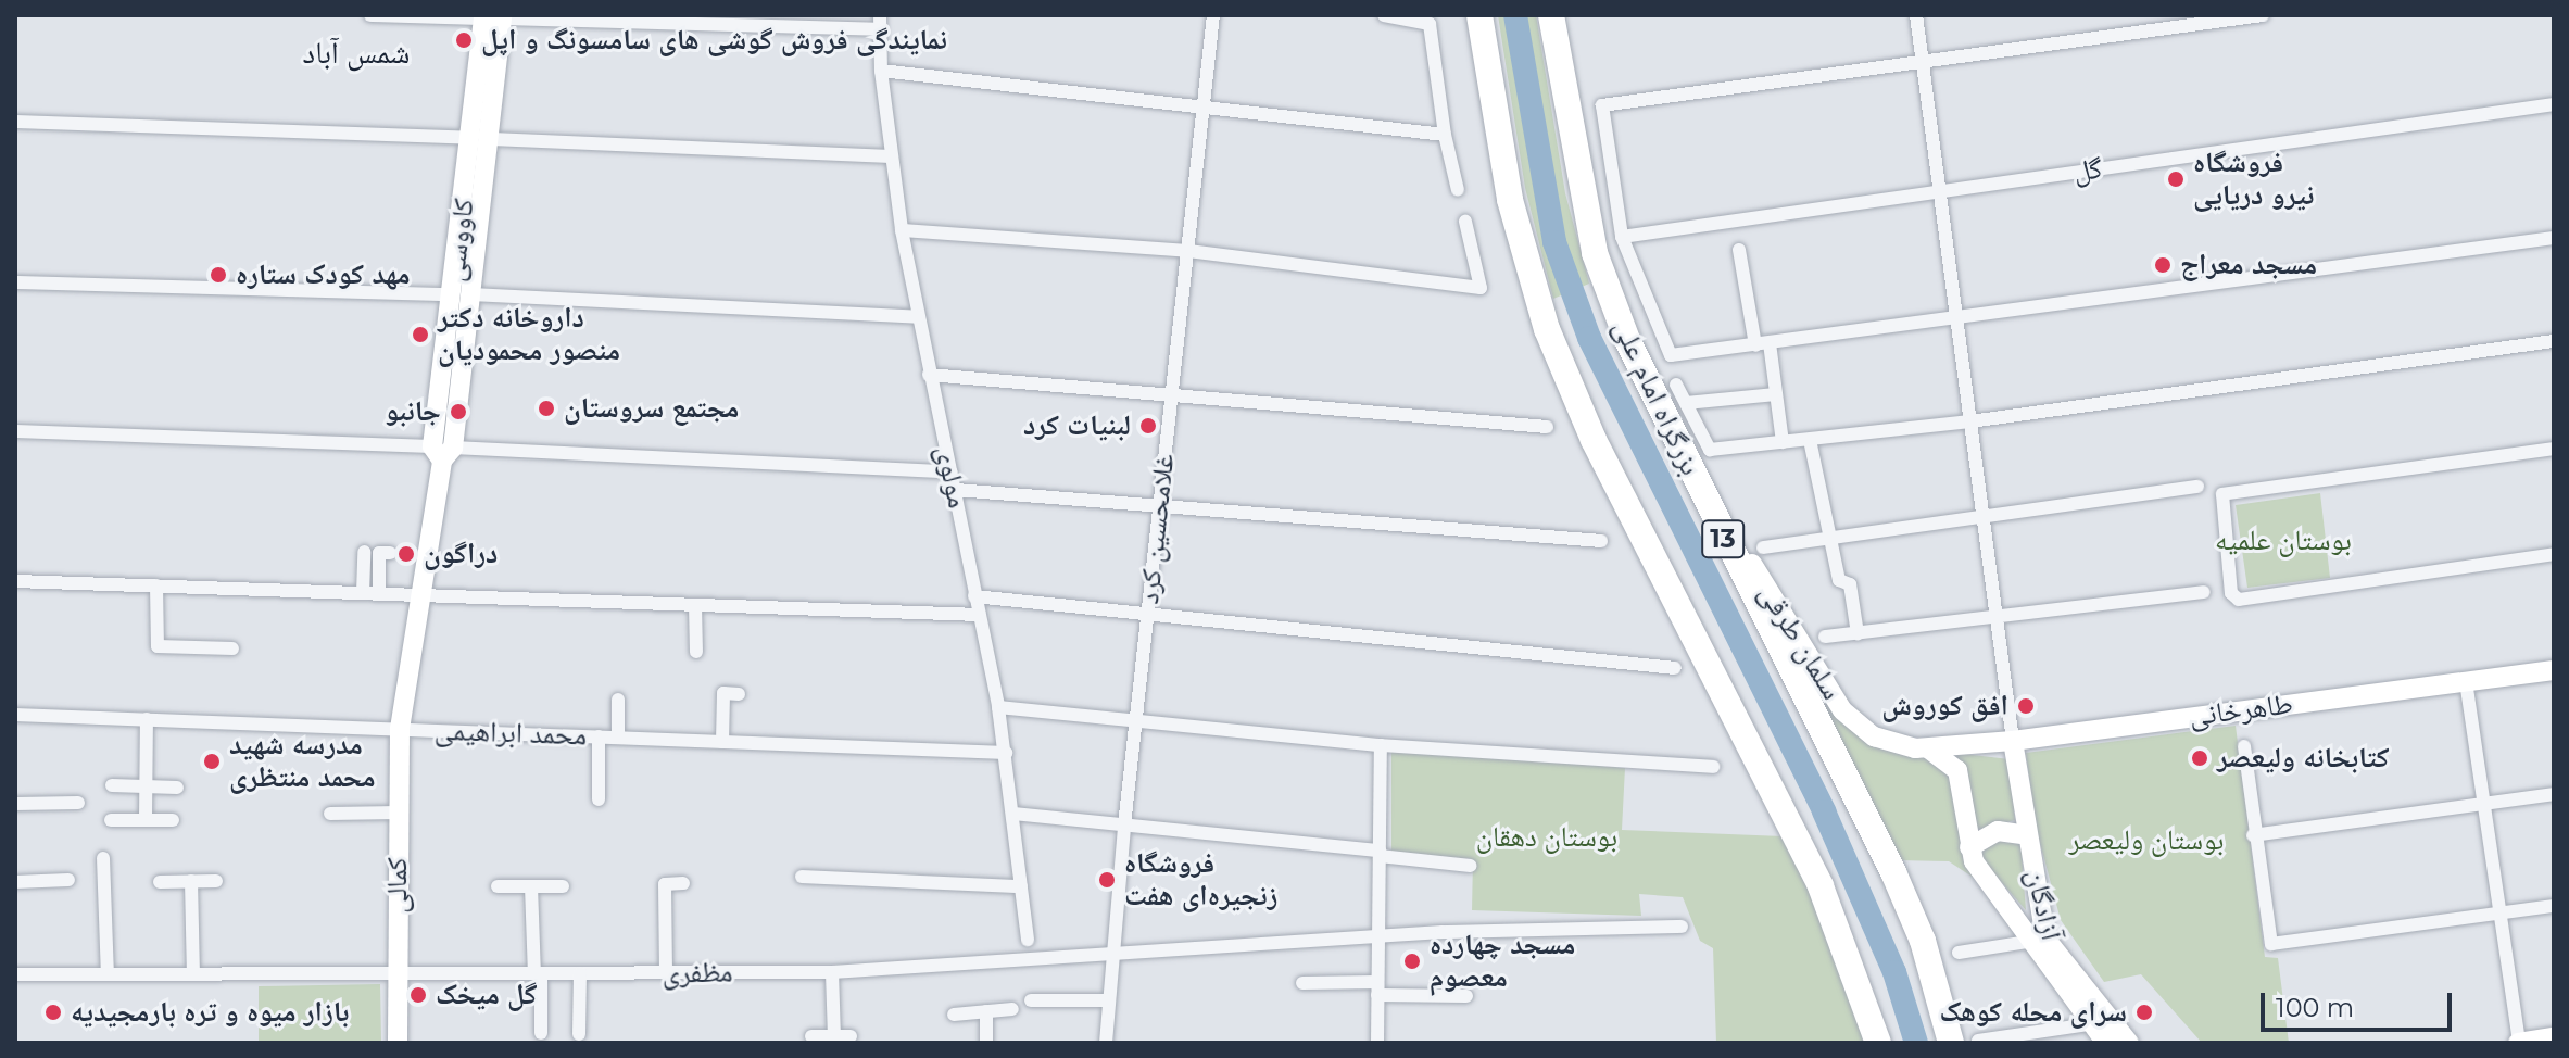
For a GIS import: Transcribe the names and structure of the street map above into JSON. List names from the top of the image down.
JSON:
{
  "streets": {
    "highway": ["بزرگراه امام علی", "13"],
    "main road": [
      "کاووسی",
      "سلمان طرقی",
      "طاهرخانی",
      "کمالی",
      "آزادگان"
    ],
    "street": [
      "گل",
      "مولوی",
      "غلامحسین کرد",
      "محمد ابراهیمی",
      "مظفری"
    ]
  },
  "crossings": [
    ["کاووسی", "محمد ابراهیمی"],
    ["کاووسی", "کمالی"],
    ["بزرگراه امام علی", "سلمان طرقی"],
    ["مولوی", "محمد ابراهیمی"],
    ["غلامحسین کرد", "مظفری"],
    ["سلمان طرقی", "طاهرخانی"],
    ["طاهرخانی", "آزادگان"],
    ["محمد ابراهیمی", "کمالی"],
    ["کمالی", "مظفری"]
  ],
  "districts": ["شمس آباد"],
  "parks": ["بوستان علمیه", "بوستان دهقان", "بوستان ولیعصر"],
  "places": [
    "نمایندگی فروش گوشی های سامسونگ و اپل",
    "فروشگاه نیرو دریایی",
    "مسجد معراج",
    "مهد کودک ستاره",
    "داروخانه دکتر منصور محمودیان",
    "مجتمع سروستان",
    "جانبو",
    "لبنیات کرد",
    "دراگون",
    "افق کوروش",
    "کتابخانه ولیعصر",
    "مدرسه شهید محمد منتظری",
    "فروشگاه زنجیره‌ای هفت",
    "مسجد چهارده معصوم",
    "گل میخک",
    "بازار میوه و تره بارمجیدیه",
    "سرای محله کوهک"
  ],
  "scale_bar": "100 m"
}
